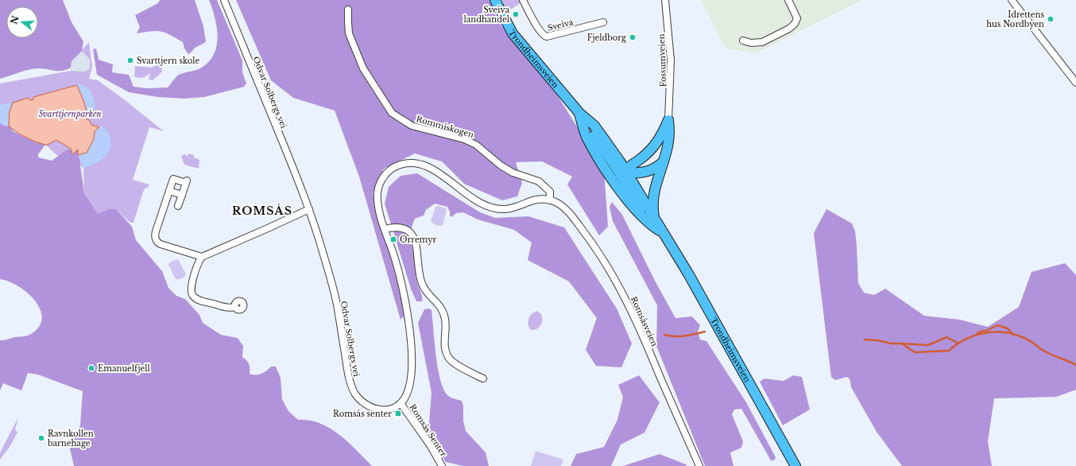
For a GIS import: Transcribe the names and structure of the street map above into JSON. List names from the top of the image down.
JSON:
{
  "streets": {
    "highway": ["Trondheimsveien"],
    "street": [
      "Sveiva",
      "Fossumveien",
      "Odvar Solbergs vei",
      "Rommiskogen",
      "Romsåsveien",
      "Romsås Senter"
    ]
  },
  "crossings": [
    ["Odvar Solbergs vei", "Romsås Senter"],
    ["Rommiskogen", "Romsåsveien"]
  ],
  "districts": ["ROMSÅS"],
  "parks": ["Svarttjernparken"],
  "places": {
    "other": [
      "Sveiva landhandel",
      "Idrettens hus Nordbyen",
      "Fjeldborg",
      "Svarttjern skole",
      "Emanuelfjell",
      "Ravnkollen barnehage"
    ],
    "transit": ["Orremyr", "Romsås senter"]
  },
  "north": "left"
}
